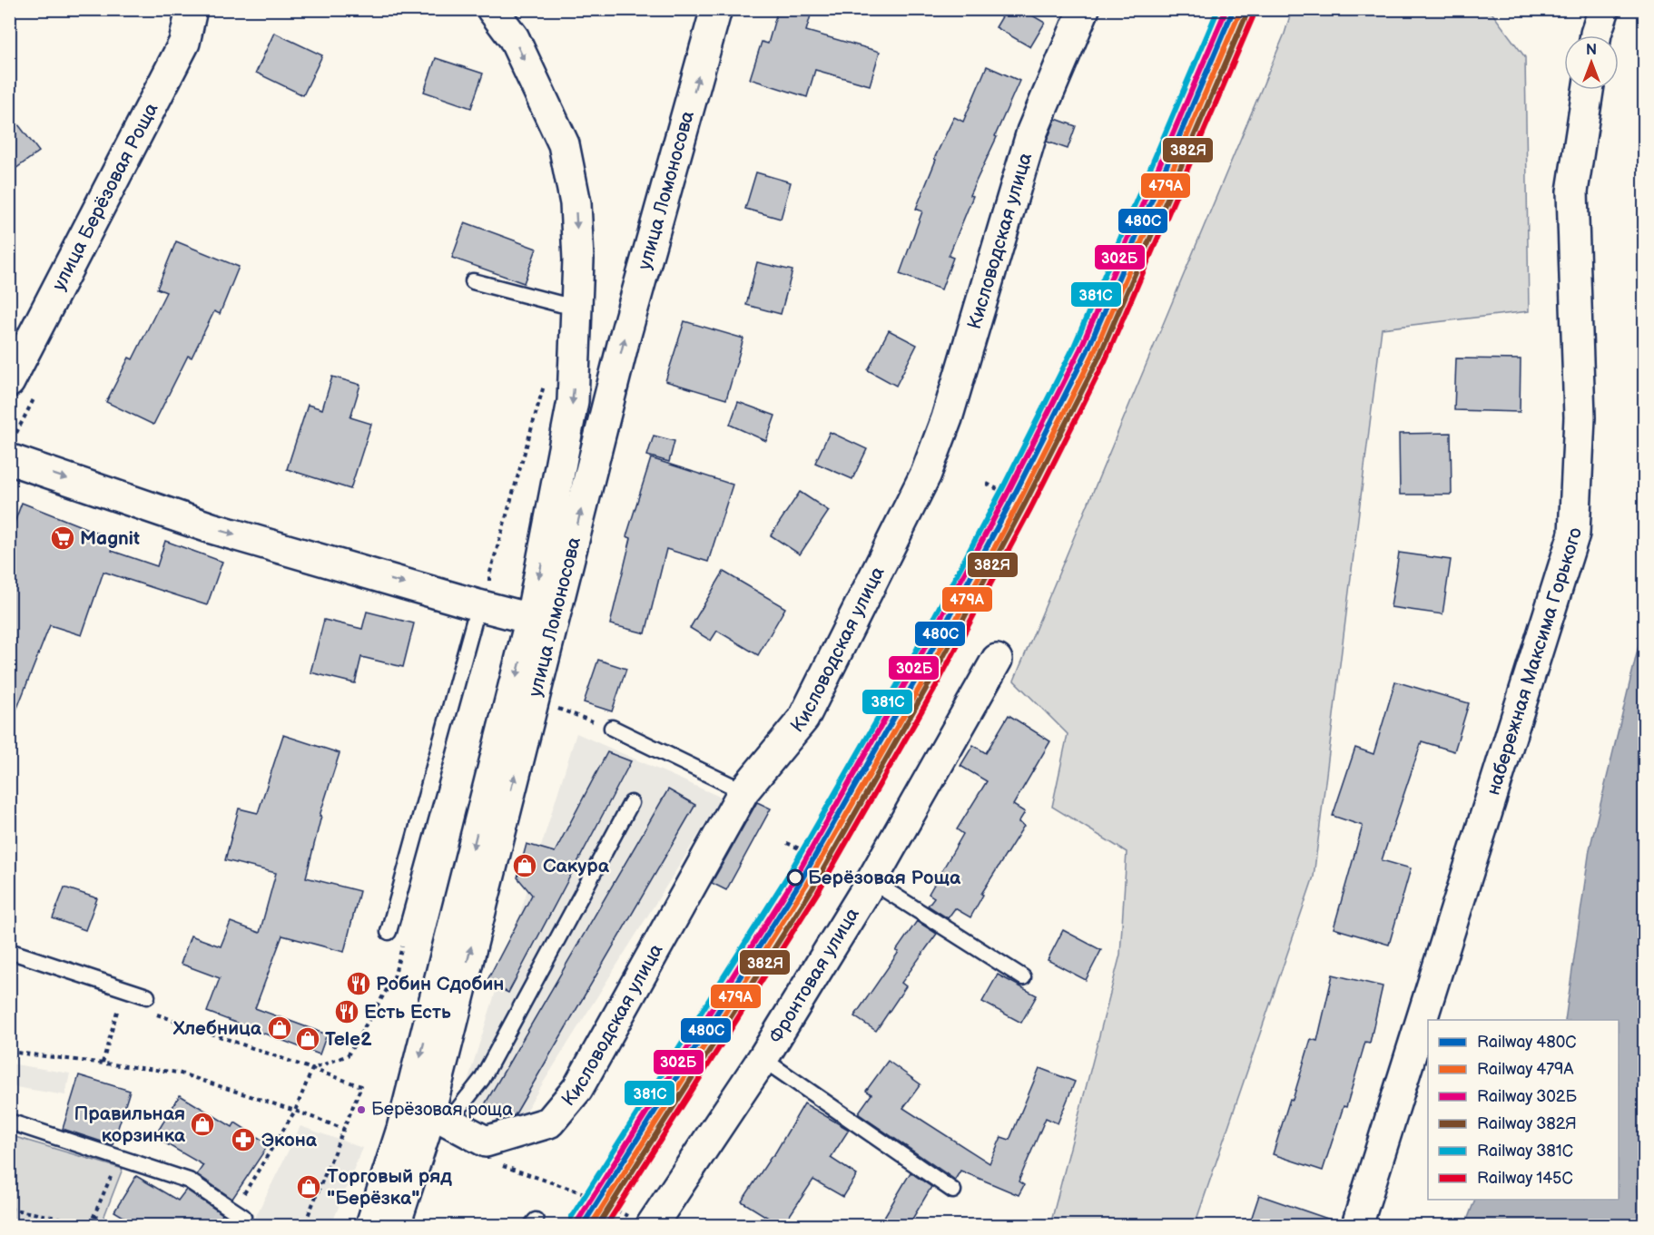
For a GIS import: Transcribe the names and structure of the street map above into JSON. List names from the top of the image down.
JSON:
{
  "streets": {
    "street": [
      "улица Ломоносова",
      "улица Берёзовая Роща",
      "Кисловодская улица",
      "набережная Максима Горького",
      "Фронтовая улица"
    ]
  },
  "crossings": [
    ["улица Ломоносова", "Кисловодская улица"]
  ],
  "places": {
    "supermarket": ["Magnit"],
    "shop": [
      "Сакура",
      "Хлебница",
      "Tele2",
      "Правильная корзинка",
      "Торговый ряд \"Берёзка\""
    ],
    "other": ["Берёзовая Роща", "Берёзовая роща"],
    "restaurant": ["Робин Сдобин", "Есть Есть"],
    "pharmacy": ["Экона"]
  },
  "lines": [
    "rail line 480С",
    "rail line 302Б",
    "rail line 381С",
    "rail line 479А",
    "rail line 382Я",
    "rail line 145С"
  ],
  "legend": [
    "Railway 480С",
    "Railway 479А",
    "Railway 302Б",
    "Railway 382Я",
    "Railway 381С",
    "Railway 145С"
  ],
  "north": "top"
}
